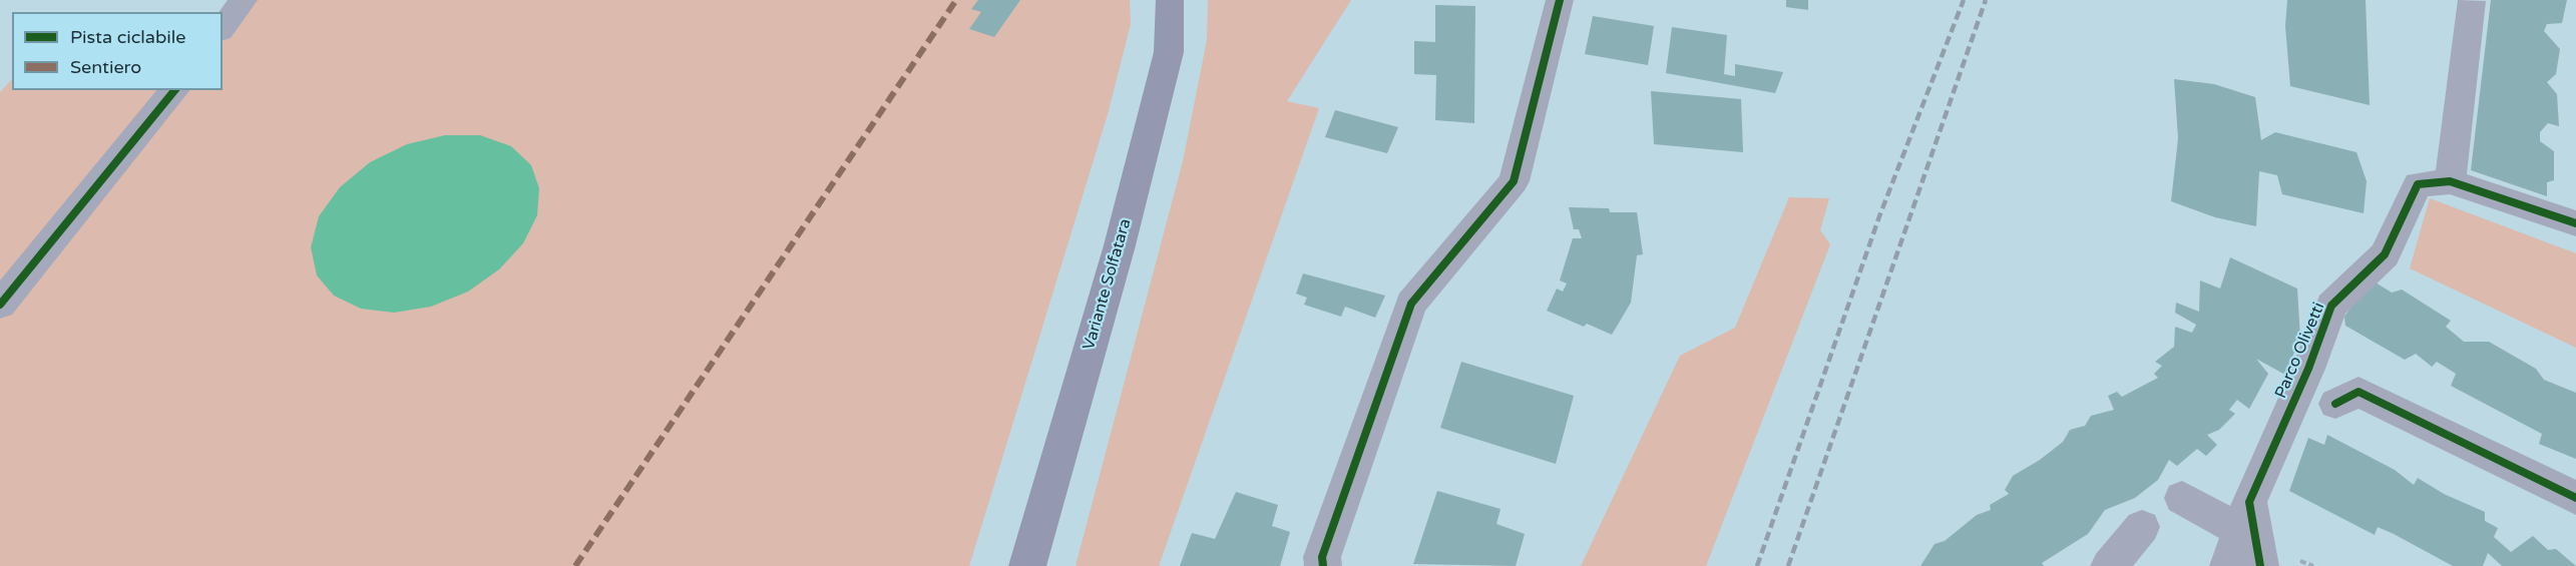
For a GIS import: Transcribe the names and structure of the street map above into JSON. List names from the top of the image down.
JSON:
{
  "streets": {
    "main road": ["Variante Solfatara"],
    "street": ["Parco Olivetti"]
  },
  "legend": ["Pista ciclabile", "Sentiero"]
}
